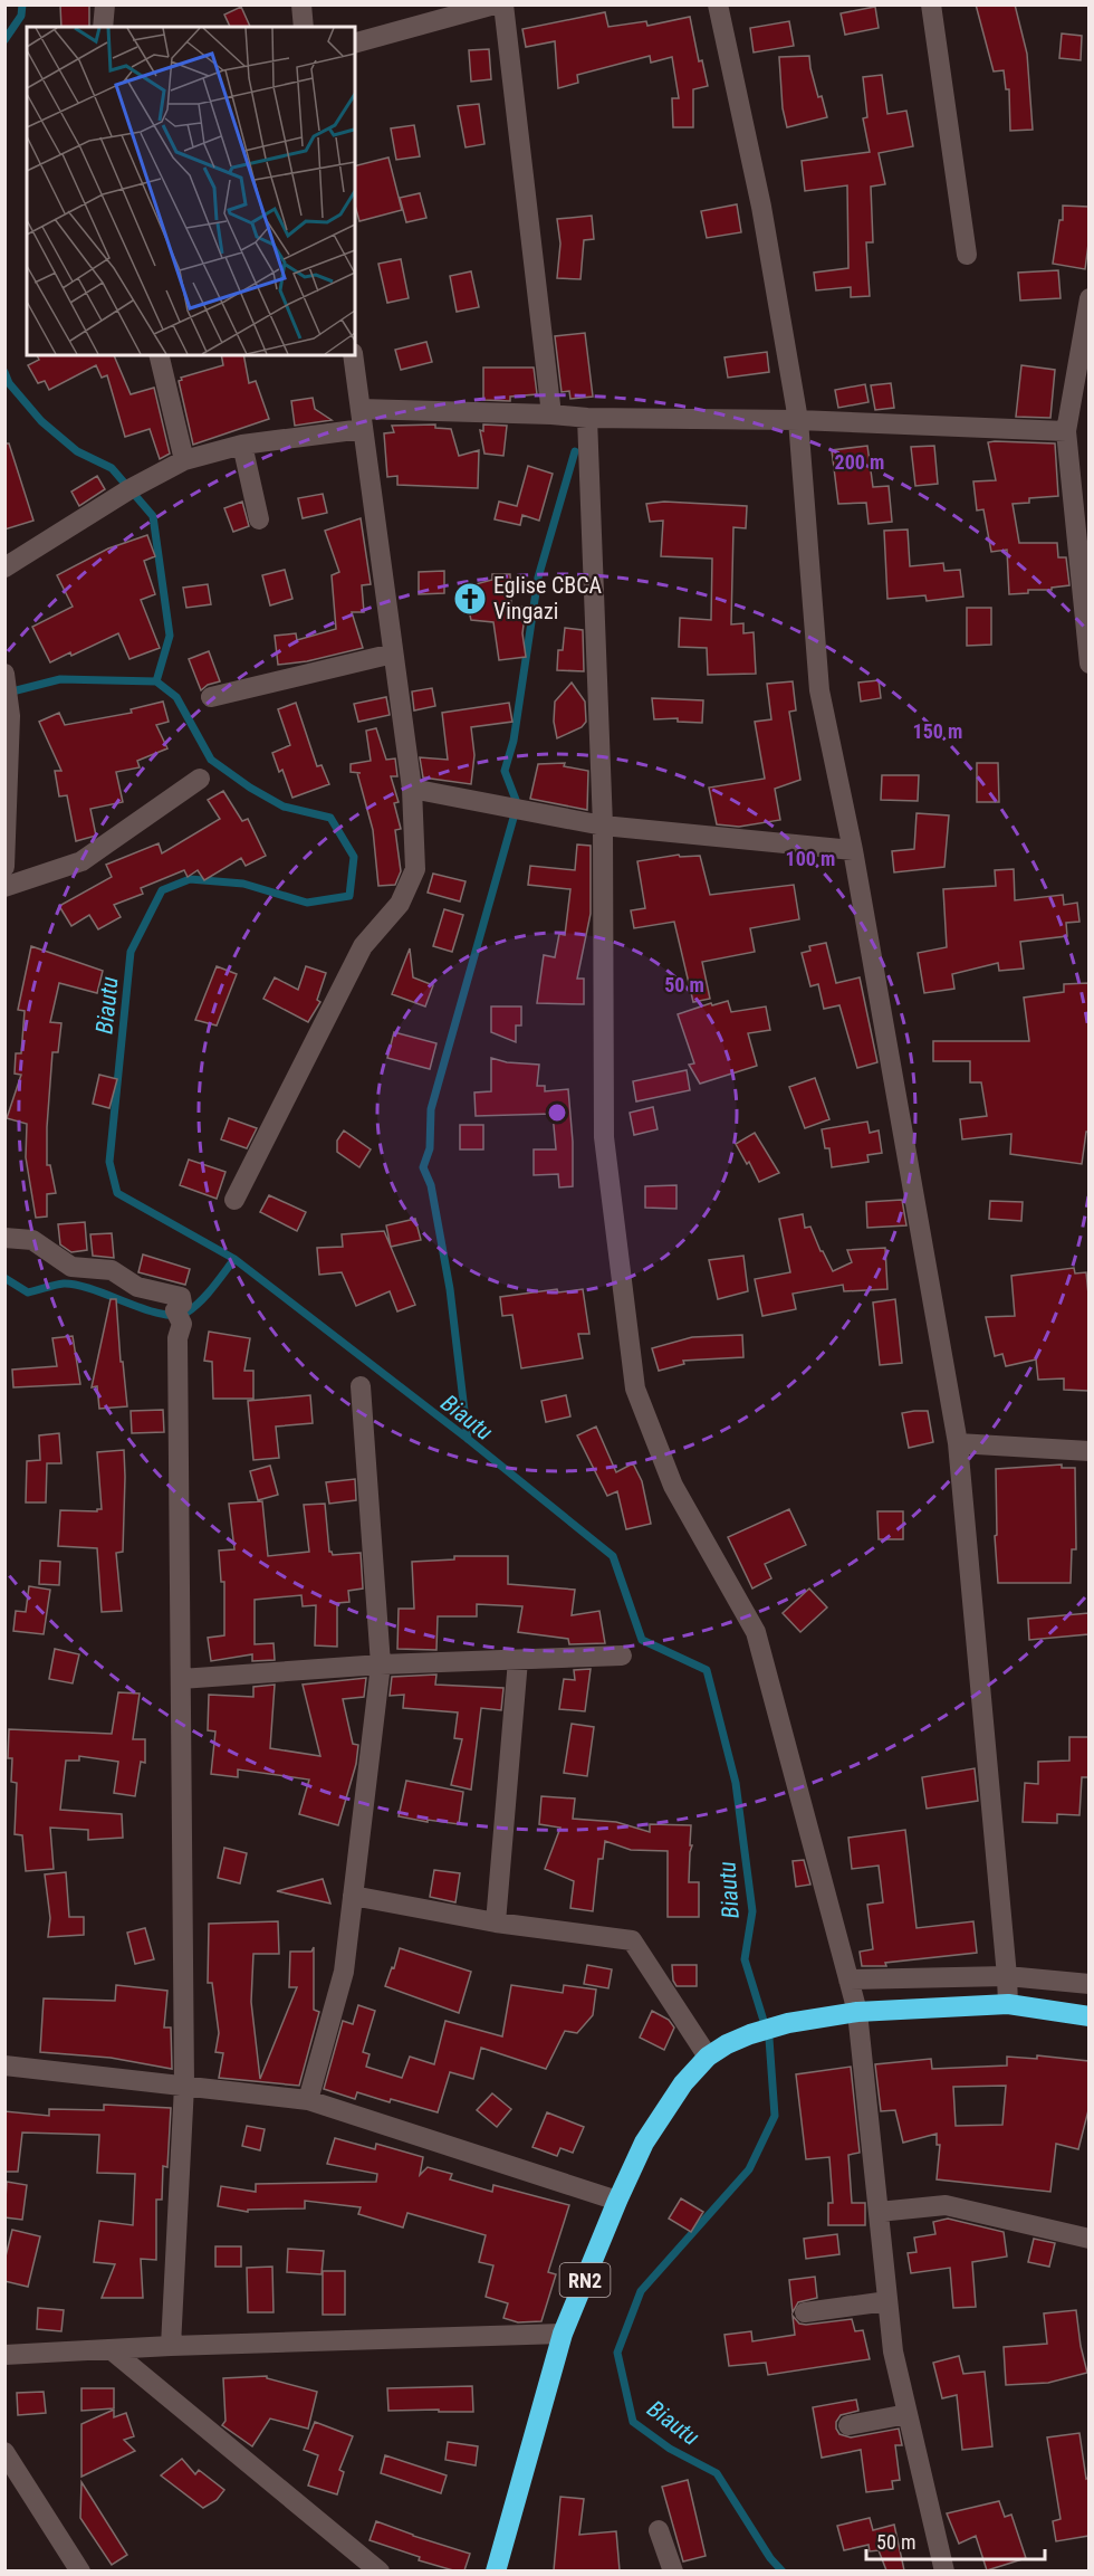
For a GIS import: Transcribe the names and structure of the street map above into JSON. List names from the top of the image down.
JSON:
{
  "streets": {
    "highway": ["RN2"]
  },
  "water": ["Biautu"],
  "places": {
    "church": ["Eglise CBCA Vingazi"]
  },
  "scale_bar": "50 m",
  "rings": [
    "200 m",
    "150 m",
    "100 m",
    "50 m"
  ]
}
